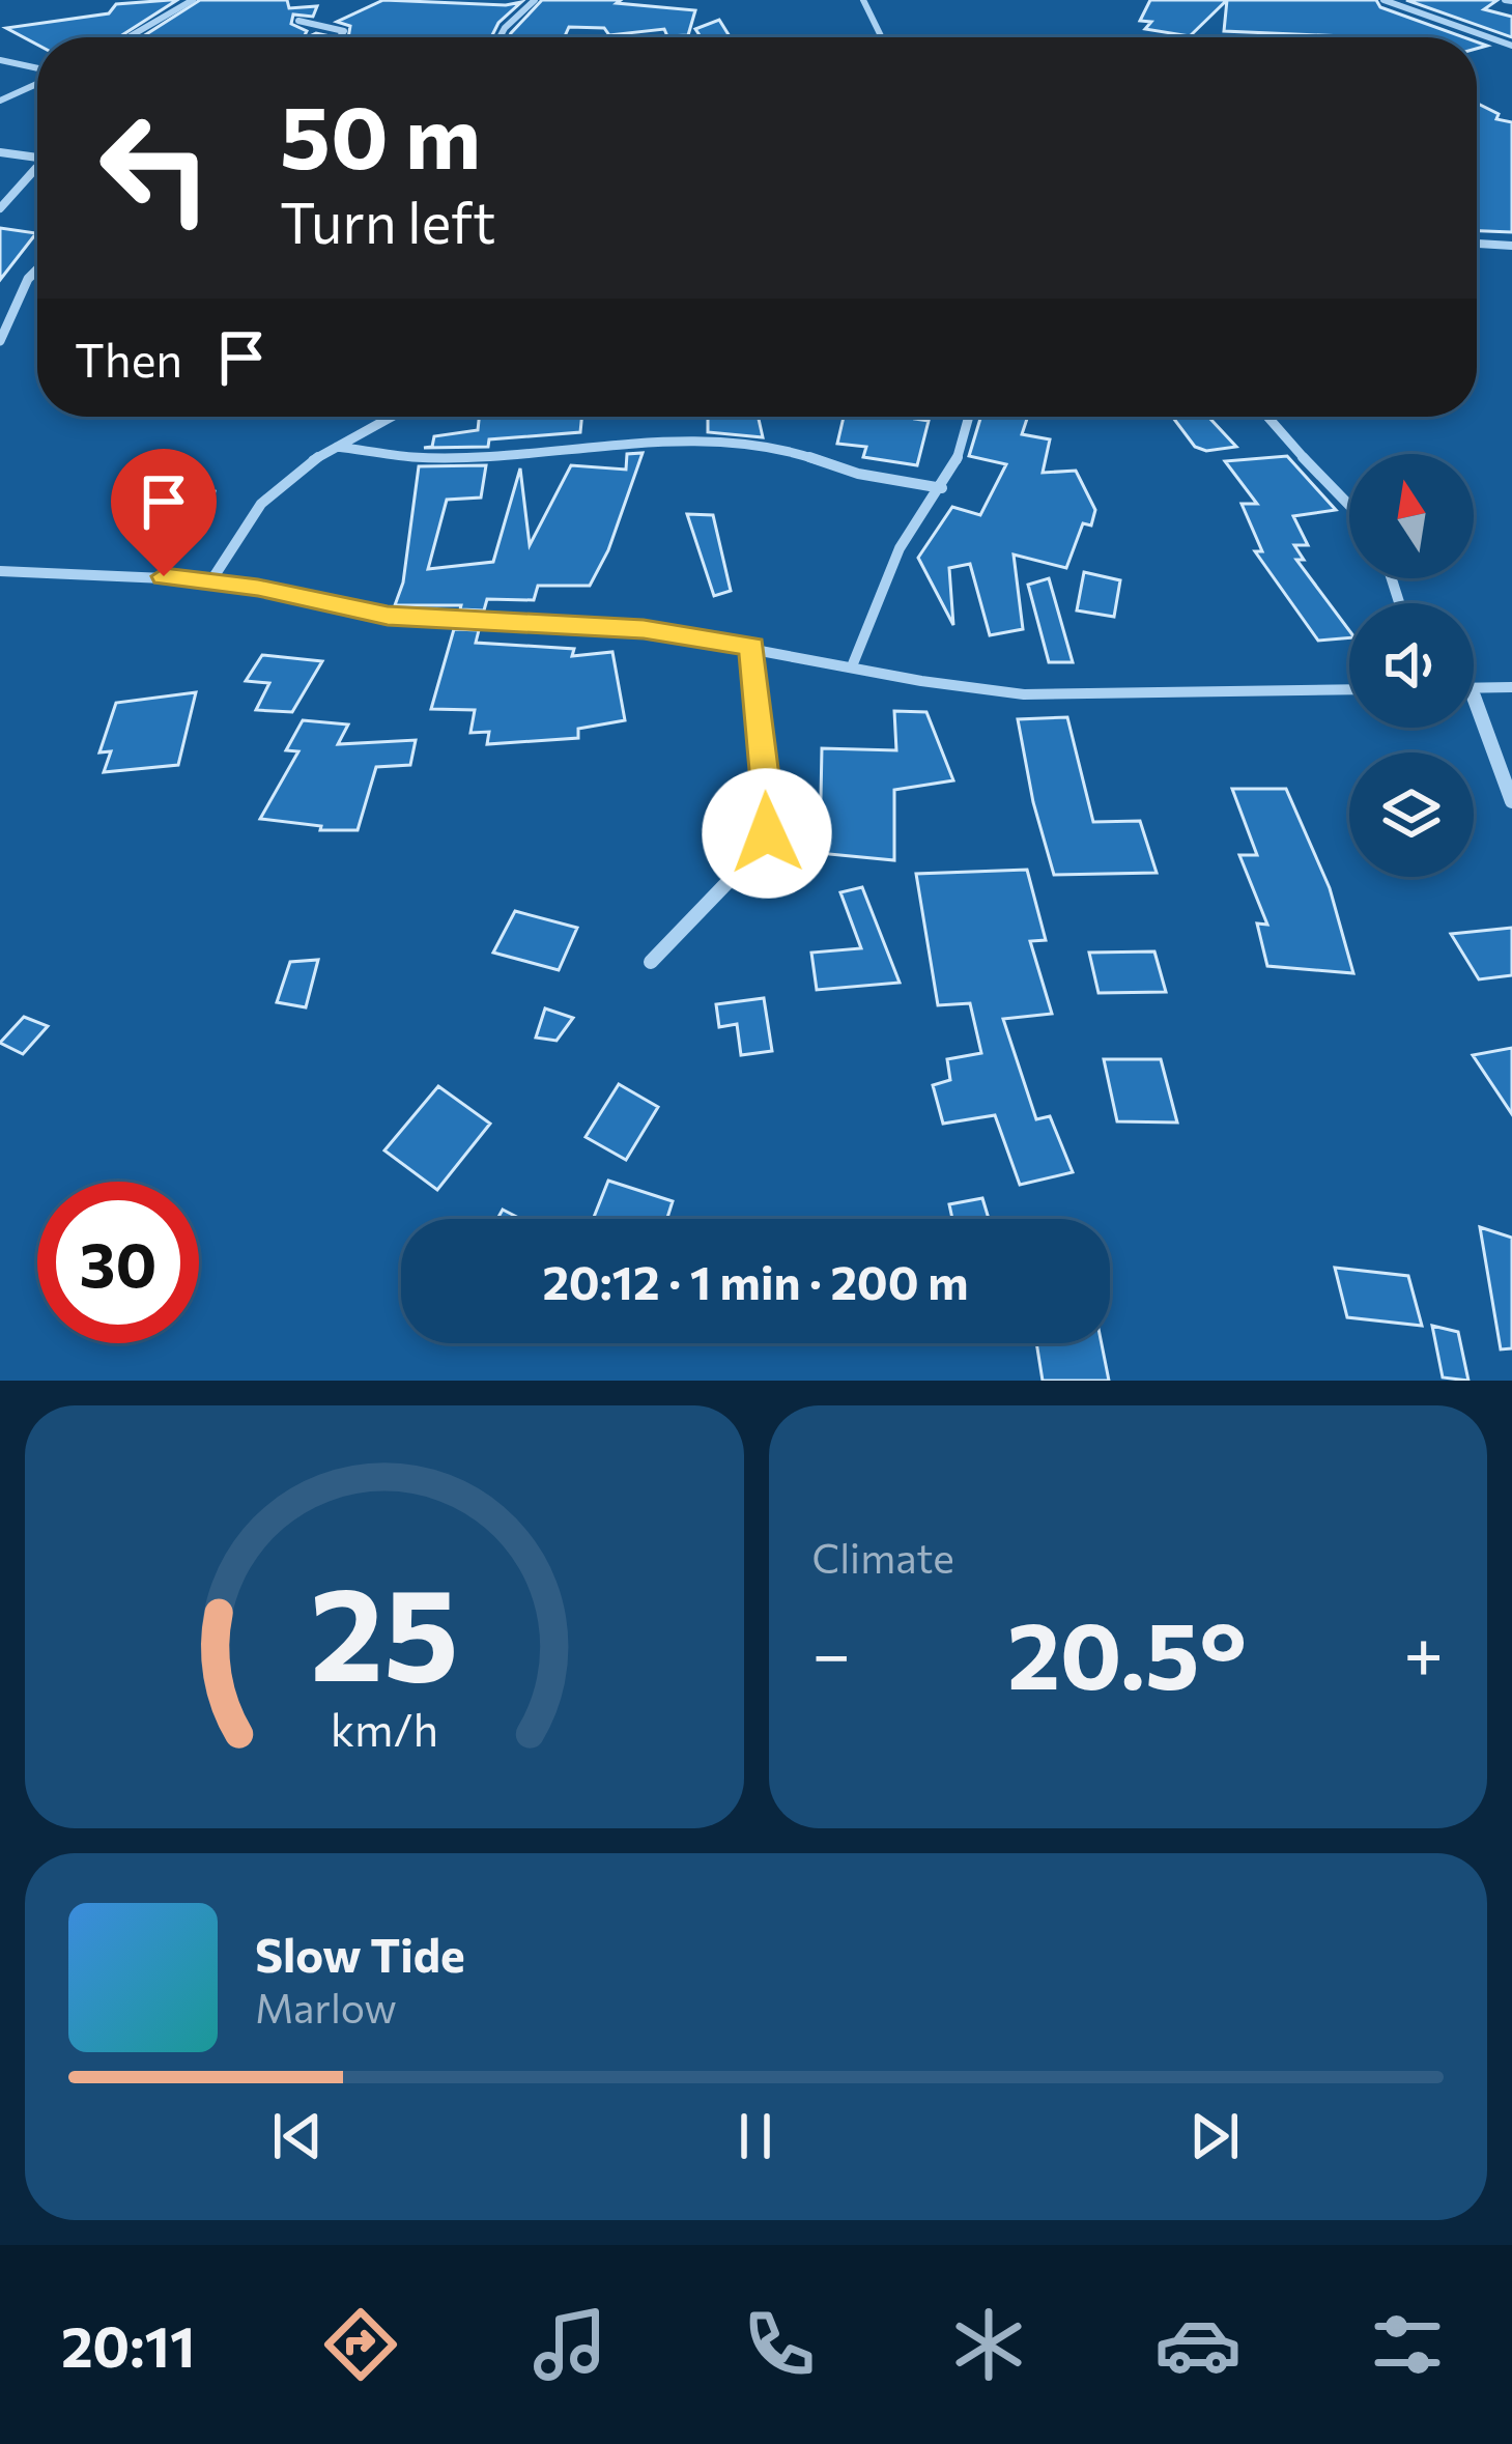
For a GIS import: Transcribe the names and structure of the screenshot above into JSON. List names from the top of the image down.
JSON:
{
  "north": "top",
  "page": {
    "turn": ["50 m", "Turn left"],
    "then": "Then",
    "limit": "30",
    "trip": "20:12 · 1 min · 200 m",
    "tile": "Climate",
    "heat": ["−", "20.5°", "+"],
    "song": ["Slow Tide", "Marlow"],
    "tabs": "20:11",
    "gauge": ["25", "km/h"]
  }
}
